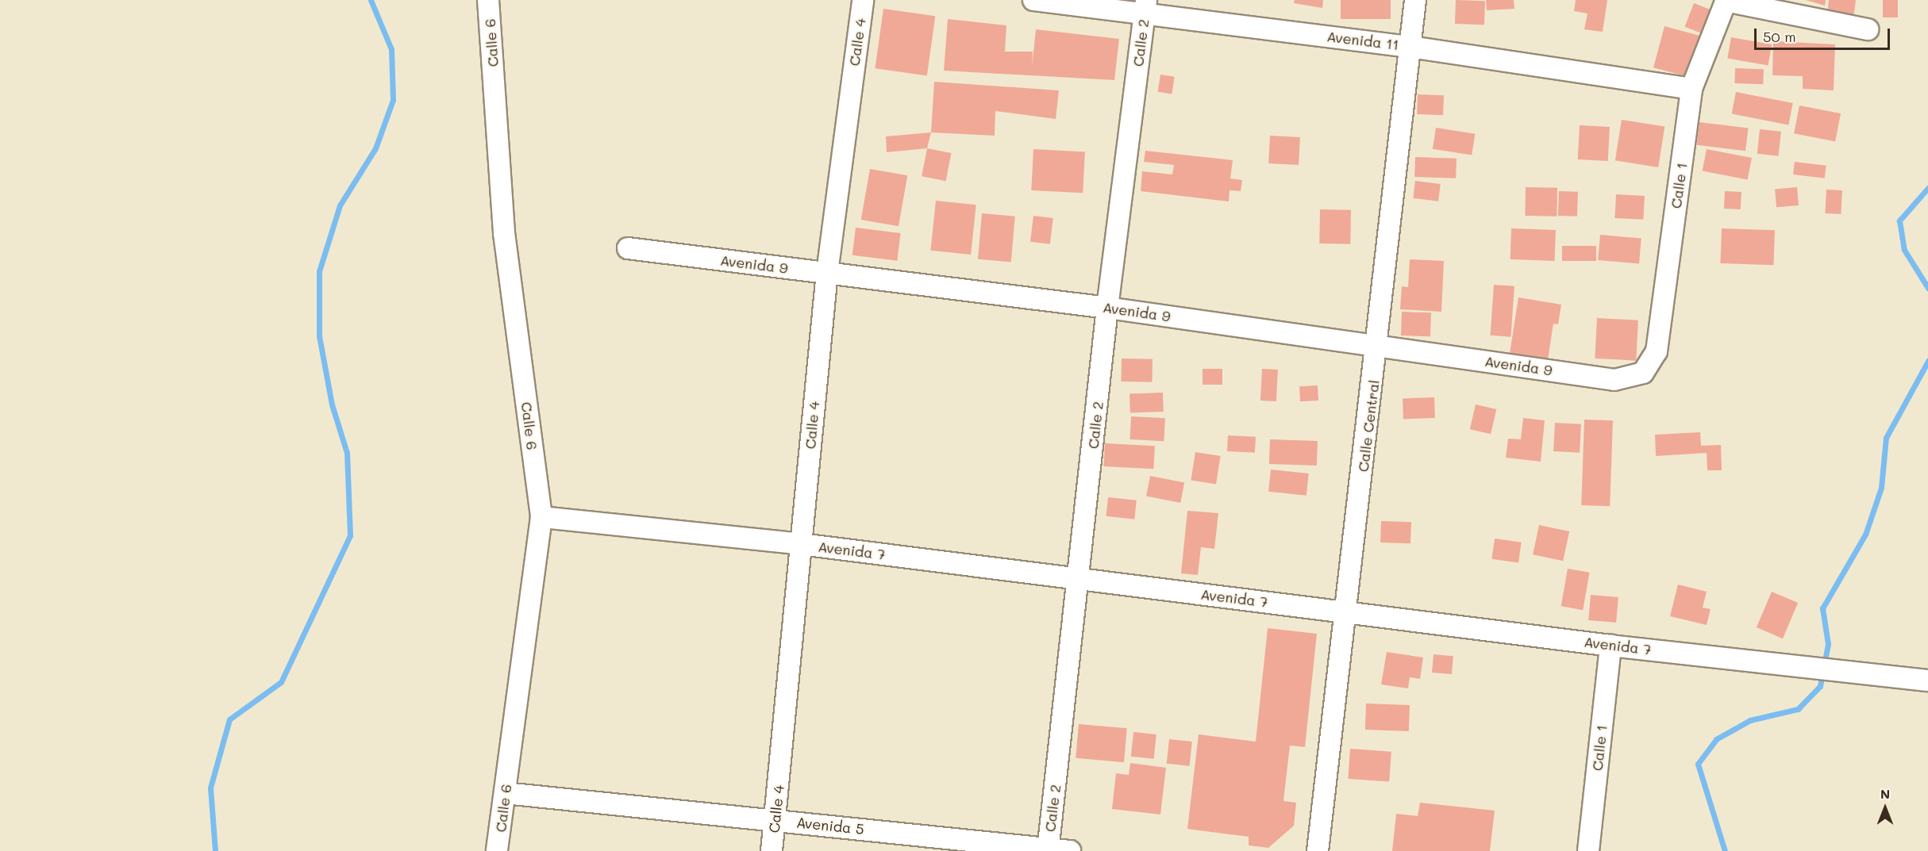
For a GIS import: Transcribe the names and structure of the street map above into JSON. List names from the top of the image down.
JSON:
{
  "streets": {
    "street": [
      "Avenida 11",
      "Calle 4",
      "Calle 6",
      "Calle 2",
      "Calle 1",
      "Avenida 9",
      "Calle Central",
      "Avenida 7",
      "Avenida 5"
    ]
  },
  "crossings": [
    ["Avenida 11", "Calle 2"],
    ["Avenida 11", "Calle 1"],
    ["Avenida 11", "Calle Central"],
    ["Calle 4", "Avenida 9"],
    ["Calle 4", "Avenida 7"],
    ["Calle 4", "Avenida 5"],
    ["Calle 6", "Avenida 7"],
    ["Calle 6", "Avenida 5"],
    ["Calle 2", "Avenida 9"],
    ["Calle 2", "Avenida 7"],
    ["Calle 2", "Avenida 5"],
    ["Calle 1", "Avenida 9"],
    ["Calle 1", "Avenida 7"],
    ["Avenida 9", "Calle Central"],
    ["Calle Central", "Avenida 7"]
  ],
  "scale_bar": "50 m",
  "north": "top"
}
